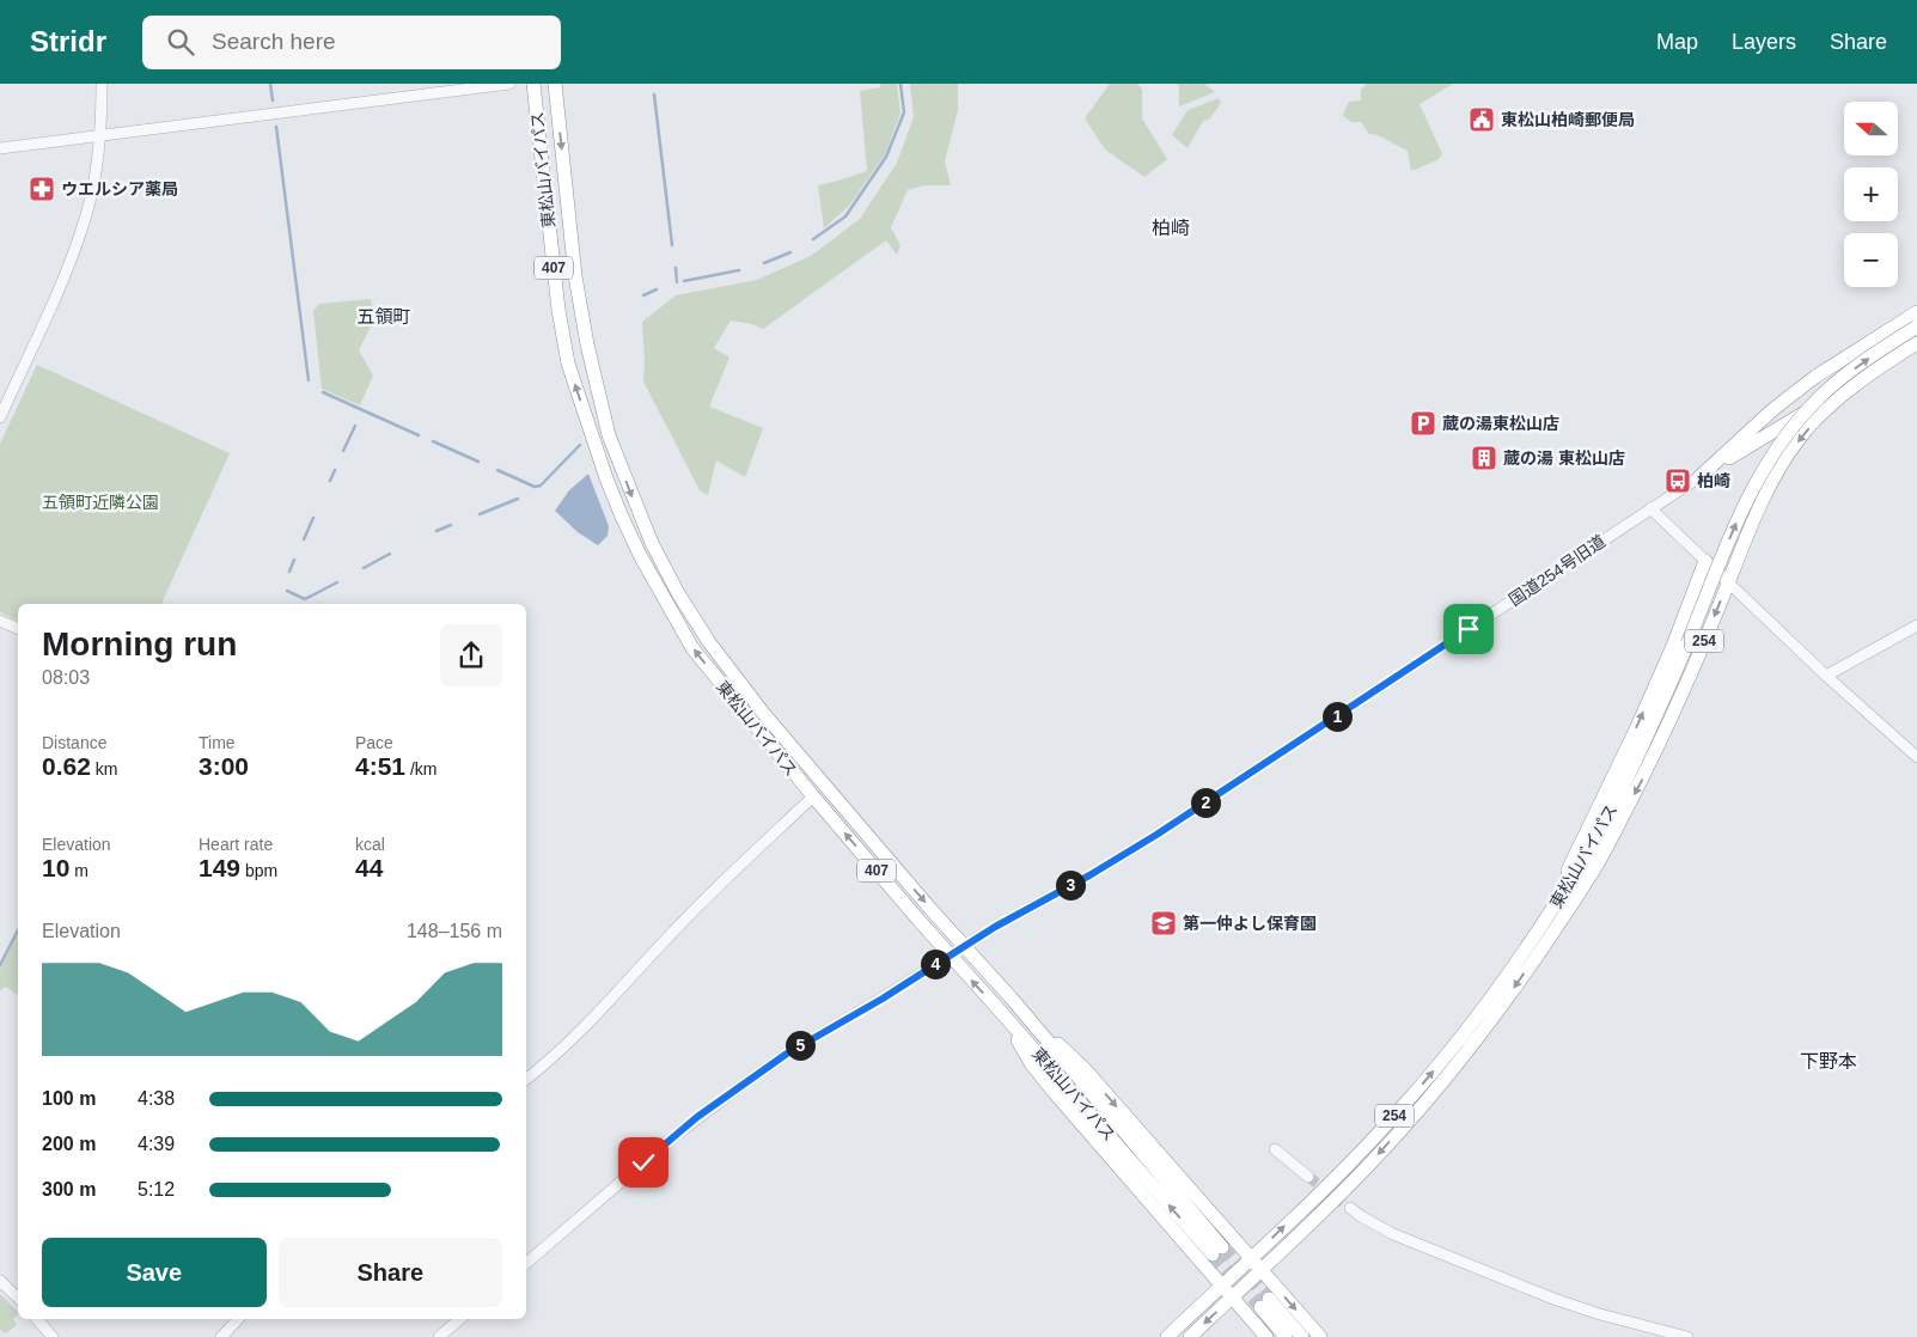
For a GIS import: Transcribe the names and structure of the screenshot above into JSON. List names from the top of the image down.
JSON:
{
  "streets": {
    "highway": ["東松山バイパス", "407", "254"],
    "street": ["国道254号旧道"]
  },
  "crossings": [
    ["東松山バイパス", "国道254号旧道"]
  ],
  "districts": ["柏崎", "五領町", "下野本"],
  "parks": ["五領町近隣公園"],
  "places": {
    "public building": ["東松山柏崎郵便局"],
    "pharmacy": ["ウエルシア薬局"],
    "parking": ["蔵の湯東松山店"],
    "building": ["蔵の湯 東松山店"],
    "bus stop": ["柏崎"],
    "school or university": ["第一仲よし保育園"]
  },
  "north": "left",
  "page": {
    "header": "Stridr",
    "search": "Search here",
    "nav": ["Map", "Layers", "Share"],
    "map_buttons": ["+", "−"],
    "heading": ["Morning run", "08:03"],
    "pins": [
      "1",
      "2",
      "3",
      "4",
      "5"
    ],
    "stats": [
      ["Distance", "0.62 km"],
      ["Time", "3:00"],
      ["Pace", "4:51 /km"],
      ["Elevation", "10 m"],
      ["Heart rate", "149 bpm"],
      ["kcal", "44"]
    ],
    "chart": ["Elevation", "148–156 m"],
    "list": [
      {
        "name": "100 m",
        "note": "4:38"
      },
      {
        "name": "200 m",
        "note": "4:39"
      },
      {
        "name": "300 m",
        "note": "5:12"
      }
    ],
    "buttons": ["Save", "Share"]
  }
}
